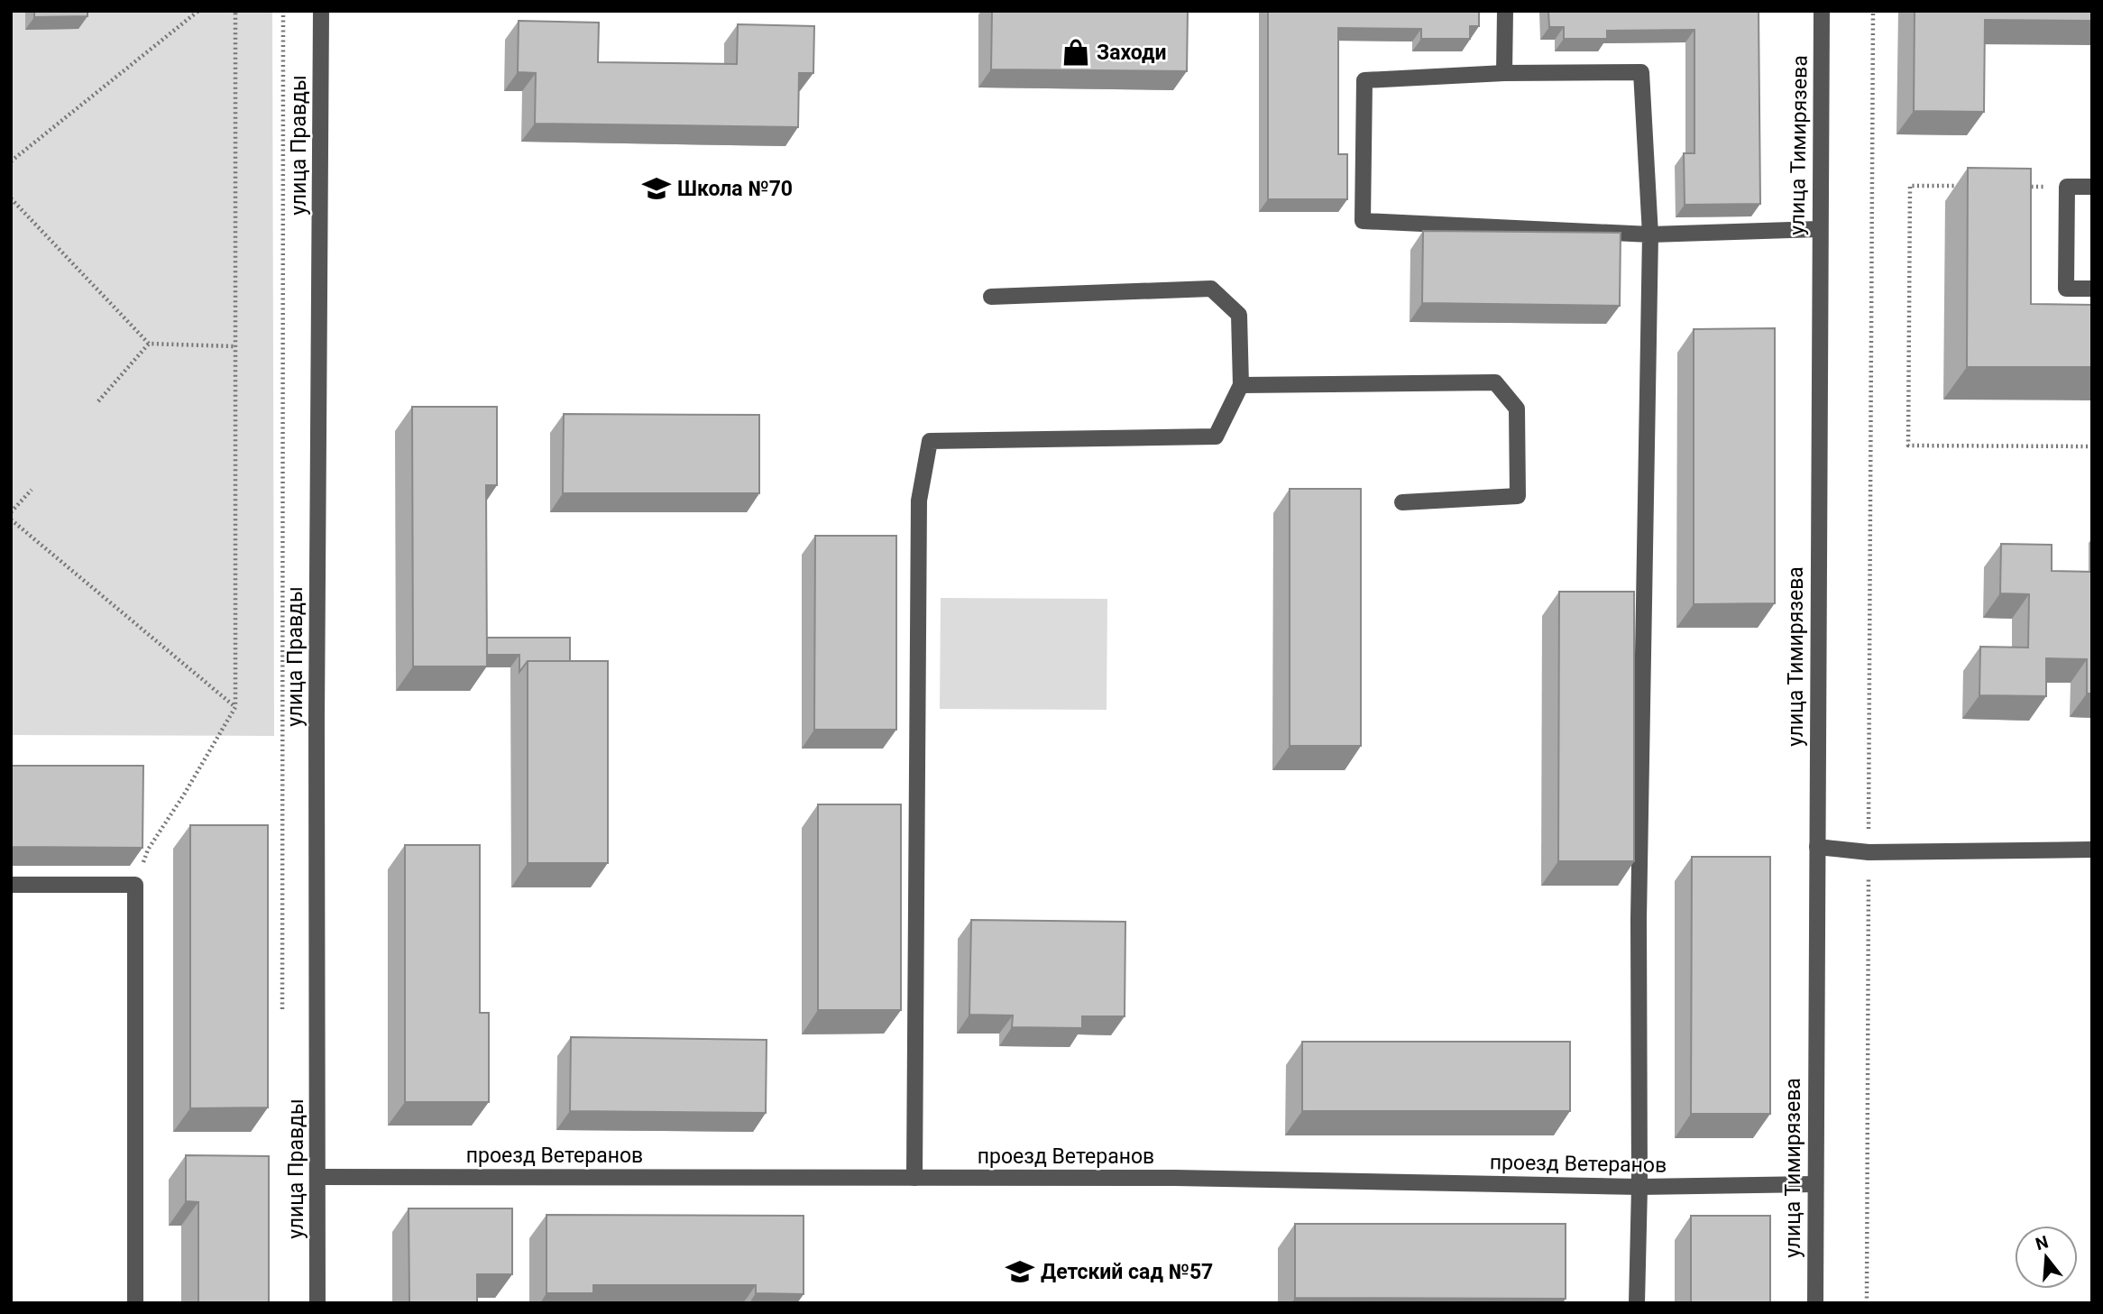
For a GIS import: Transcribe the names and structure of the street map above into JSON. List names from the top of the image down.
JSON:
{
  "streets": {
    "street": ["улица Правды", "улица Тимирязева", "проезд Ветеранов"]
  },
  "crossings": [
    ["улица Правды", "проезд Ветеранов"],
    ["улица Тимирязева", "проезд Ветеранов"]
  ],
  "places": {
    "shop": ["Заходи"],
    "school or university": ["Школа №70", "Детский сад №57"]
  },
  "north": "top"
}
